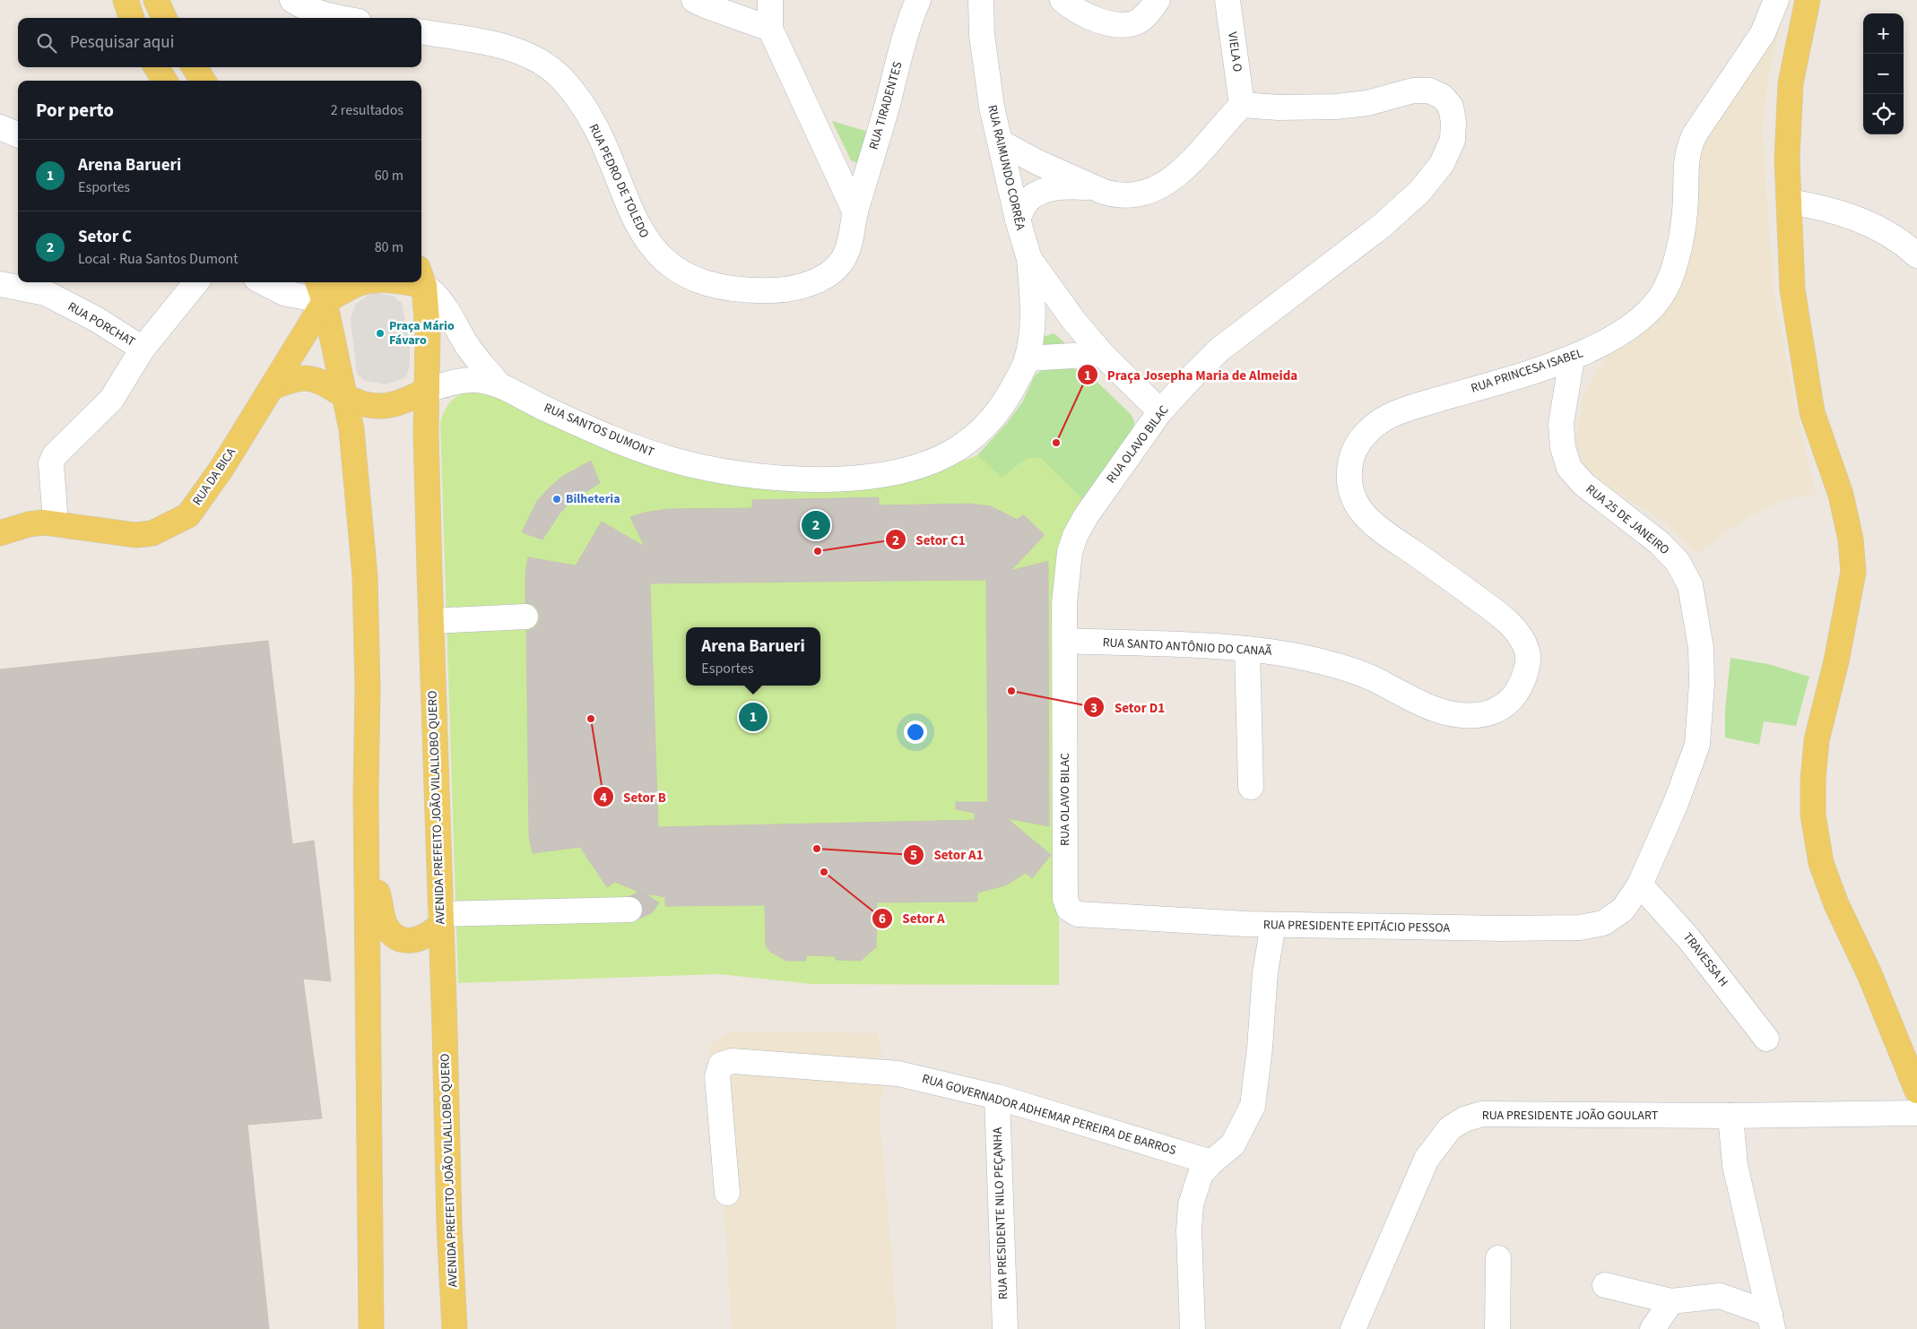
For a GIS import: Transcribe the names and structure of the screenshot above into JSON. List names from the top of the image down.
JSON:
{
  "streets": {
    "main road": ["RUA DA BICA", "AVENIDA PREFEITO JOÃO VILALLOBO QUERO"],
    "street": [
      "VIELA O",
      "RUA TIRADENTES",
      "RUA RAIMUNDO CORRÊA",
      "RUA PEDRO DE TOLEDO",
      "RUA PORCHAT",
      "RUA PRINCESA ISABEL",
      "RUA SANTOS DUMONT",
      "RUA OLAVO BILAC",
      "RUA 25 DE JANEIRO",
      "RUA SANTO ANTÔNIO DO CANAÃ",
      "RUA PRESIDENTE EPITÁCIO PESSOA",
      "TRAVESSA H",
      "RUA GOVERNADOR ADHEMAR PEREIRA DE BARROS",
      "RUA PRESIDENTE JOÃO GOULART",
      "RUA PRESIDENTE NILO PEÇANHA"
    ]
  },
  "crossings": [
    ["VIELA O", "RUA OLAVO BILAC"],
    ["RUA TIRADENTES", "RUA PEDRO DE TOLEDO"],
    ["RUA RAIMUNDO CORRÊA", "RUA SANTOS DUMONT"],
    ["RUA RAIMUNDO CORRÊA", "RUA OLAVO BILAC"],
    ["RUA PRINCESA ISABEL", "RUA 25 DE JANEIRO"],
    ["RUA PRINCESA ISABEL", "RUA SANTO ANTÔNIO DO CANAÃ"],
    ["RUA SANTOS DUMONT", "AVENIDA PREFEITO JOÃO VILALLOBO QUERO"],
    ["RUA OLAVO BILAC", "RUA SANTO ANTÔNIO DO CANAÃ"],
    ["RUA OLAVO BILAC", "RUA PRESIDENTE EPITÁCIO PESSOA"],
    ["RUA 25 DE JANEIRO", "RUA PRESIDENTE EPITÁCIO PESSOA"],
    ["RUA 25 DE JANEIRO", "TRAVESSA H"],
    ["RUA PRESIDENTE EPITÁCIO PESSOA", "TRAVESSA H"],
    ["RUA GOVERNADOR ADHEMAR PEREIRA DE BARROS", "RUA PRESIDENTE NILO PEÇANHA"]
  ],
  "places": [
    "Praça Mário Fávaro",
    "Praça Josepha Maria de Almeida",
    "Bilheteria",
    "Setor C1",
    "Setor D1",
    "Setor B",
    "Setor A1",
    "Setor A"
  ],
  "page": {
    "map_buttons": ["+", "−"],
    "search": "Pesquisar aqui",
    "heading": ["Por perto", "2 resultados"],
    "list": [
      {
        "mark": "1",
        "name": "Arena Barueri",
        "note": "Esportes",
        "value": "60 m"
      },
      {
        "mark": "2",
        "name": "Setor C",
        "note": "Local · Rua Santos Dumont",
        "value": "80 m"
      }
    ],
    "pins": ["2", "1"],
    "popup": ["Arena Barueri", "Esportes"]
  }
}
